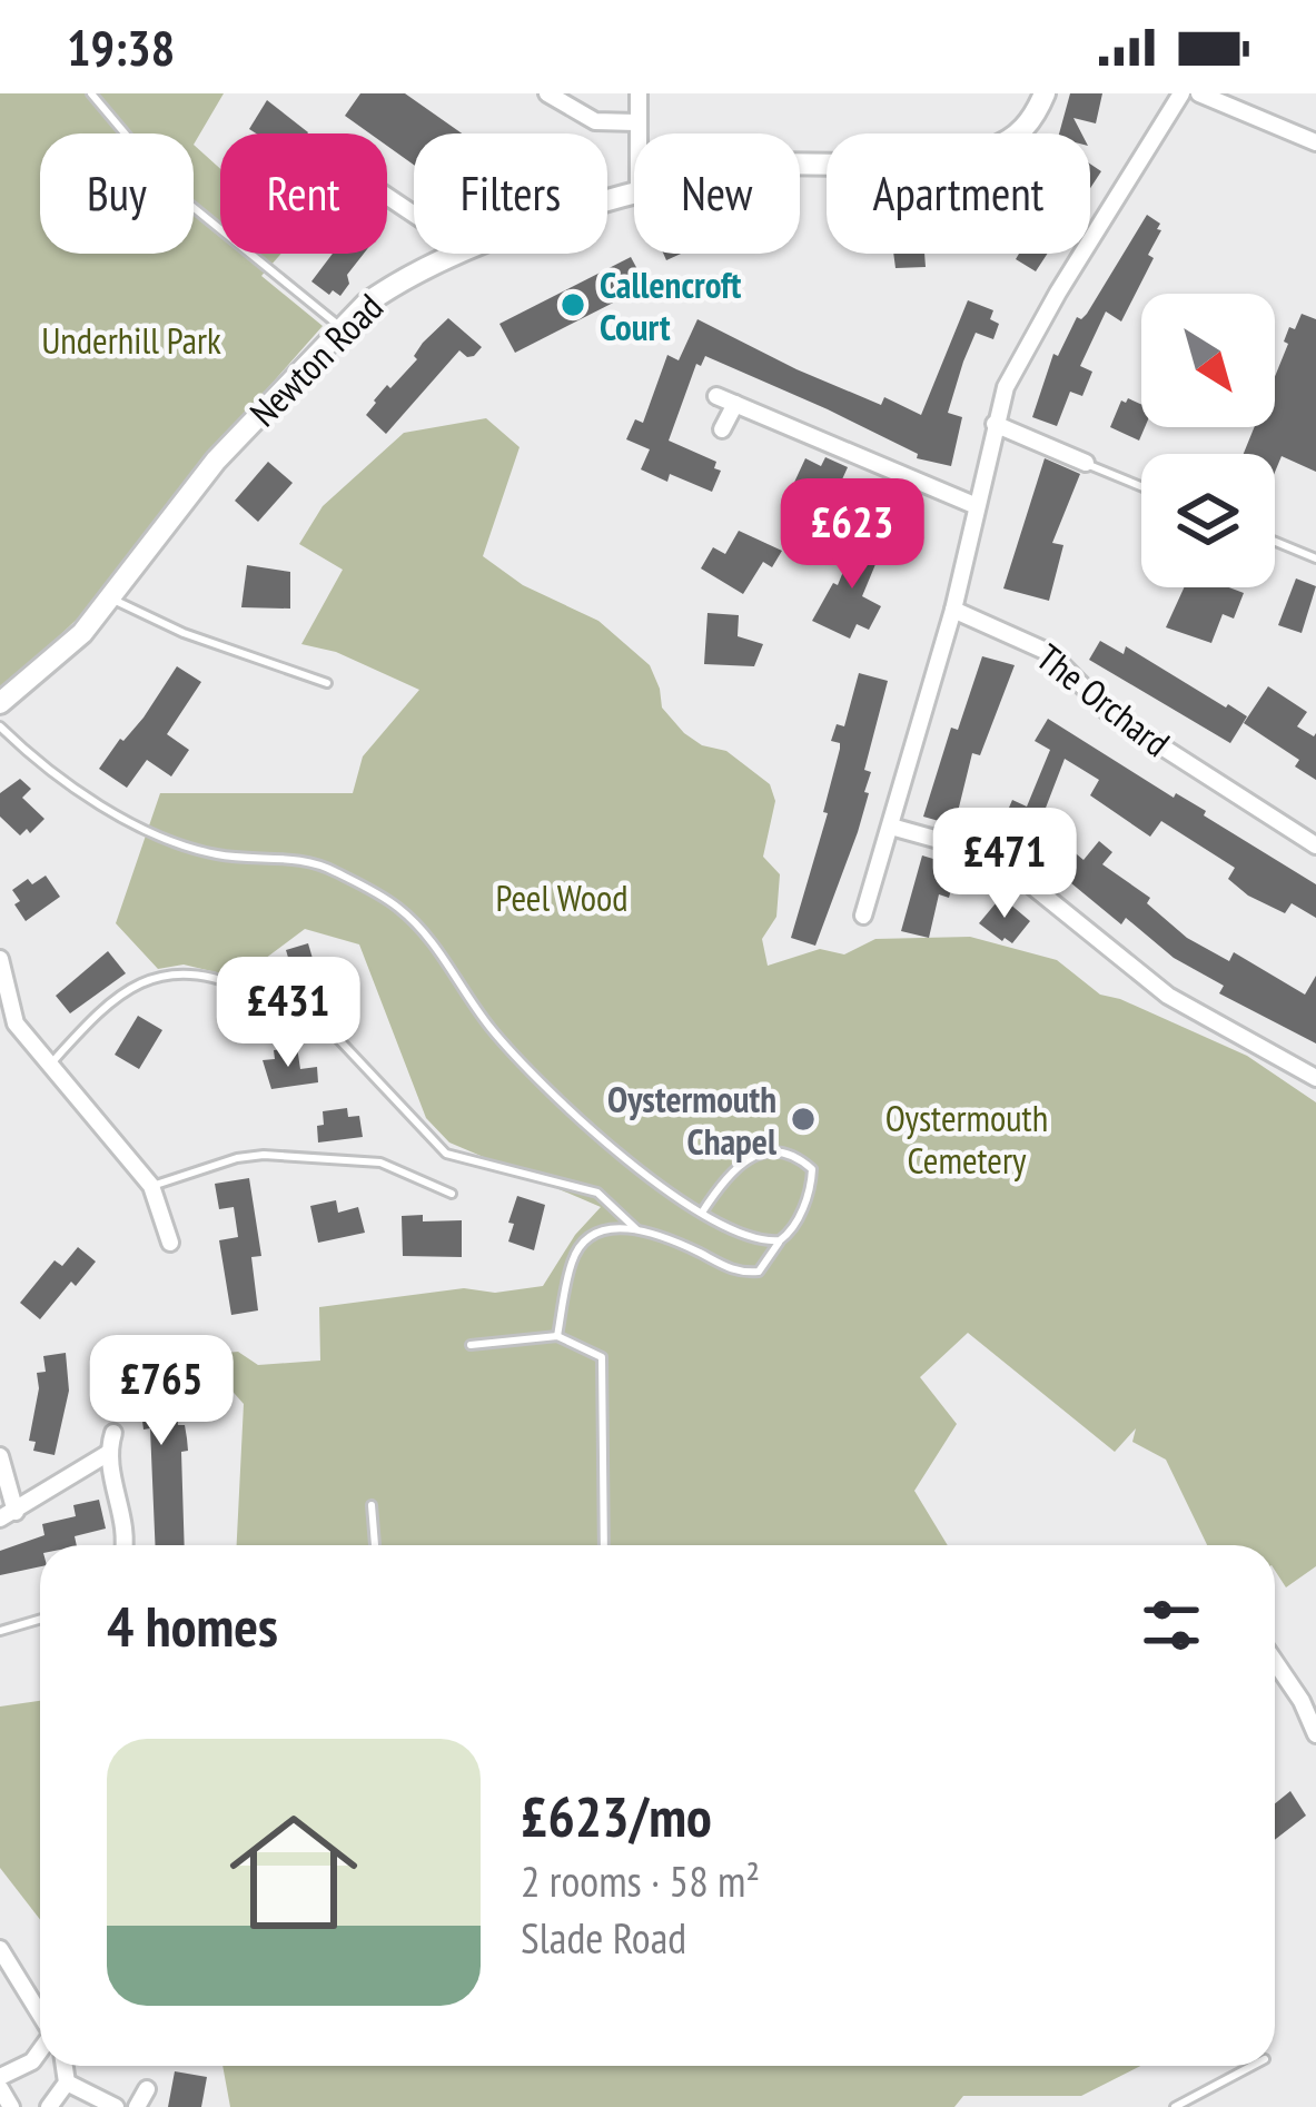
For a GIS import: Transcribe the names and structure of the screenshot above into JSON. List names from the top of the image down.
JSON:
{
  "streets": {
    "street": ["Newton Road", "The Orchard"]
  },
  "parks": ["Underhill Park", "Peel Wood", "Oystermouth Cemetery"],
  "places": ["Callencroft Court", "Oystermouth Chapel"],
  "north": "bottom right",
  "page": {
    "status": "19:38",
    "chip": [
      "Buy",
      "Rent",
      "Filters",
      "New",
      "Apartment"
    ],
    "price": [
      "£623",
      "£471",
      "£431",
      "£765"
    ],
    "heading": "4 homes",
    "list": [
      {
        "name": "£623/mo",
        "note": "2 rooms · 58 m² · Slade Road"
      }
    ]
  }
}
